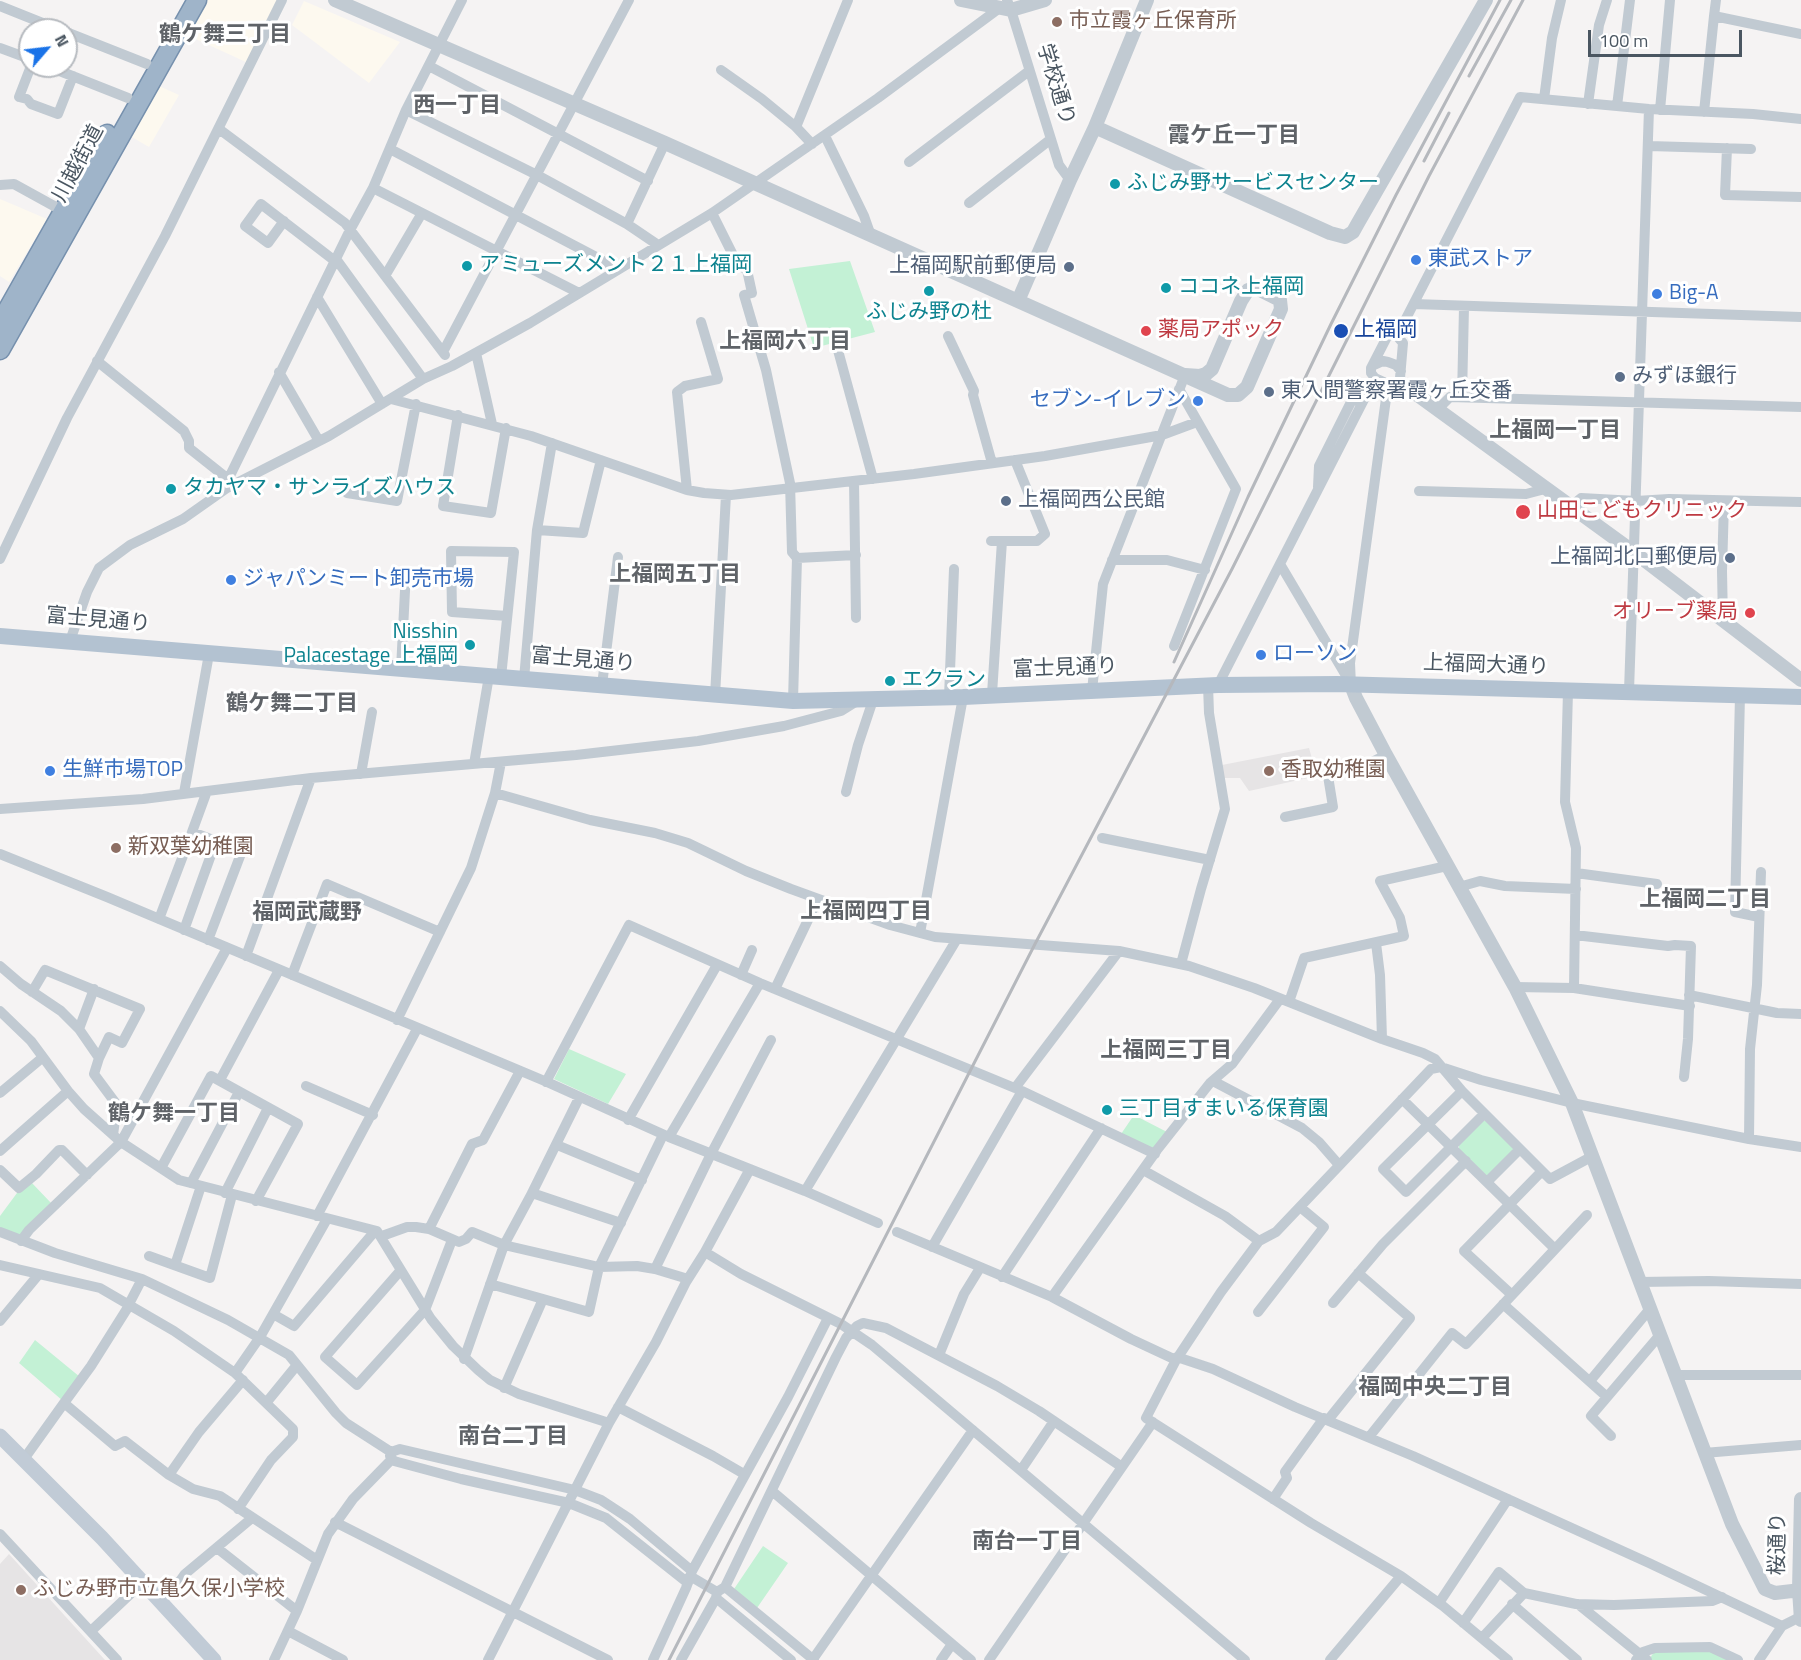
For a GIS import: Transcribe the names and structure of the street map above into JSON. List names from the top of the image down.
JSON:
{
  "streets": {
    "highway": ["川越街道"],
    "main road": ["富士見通り", "上福岡大通り"],
    "street": ["学校通り", "桜通り"]
  },
  "crossings": [
    ["富士見通り", "上福岡大通り"]
  ],
  "districts": [
    "鶴ケ舞三丁目",
    "西一丁目",
    "霞ケ丘一丁目",
    "上福岡六丁目",
    "上福岡一丁目",
    "上福岡五丁目",
    "鶴ケ舞二丁目",
    "上福岡二丁目",
    "上福岡四丁目",
    "福岡武蔵野",
    "上福岡三丁目",
    "鶴ケ舞一丁目",
    "福岡中央二丁目",
    "南台二丁目",
    "南台一丁目"
  ],
  "places": [
    "市立霞ヶ丘保育所",
    "ふじみ野サービスセンター",
    "東武ストア",
    "アミューズメント２１上福岡",
    "上福岡駅前郵便局",
    "ココネ上福岡",
    "ふじみ野の杜",
    "Big-A",
    "薬局アポック",
    "上福岡",
    "みずほ銀行",
    "東入間警察署霞ヶ丘交番",
    "セブン-イレブン",
    "タカヤマ・サンライズハウス",
    "上福岡西公民館",
    "山田こどもクリニック",
    "上福岡北口郵便局",
    "ジャパンミート卸売市場",
    "オリーブ薬局",
    "Nisshin Palacestage 上福岡",
    "ローソン",
    "エクラン",
    "生鮮市場TOP",
    "香取幼稚園",
    "新双葉幼稚園",
    "三丁目すまいる保育園",
    "ふじみ野市立亀久保小学校"
  ],
  "scale_bar": "100 m",
  "north": "top right"
}
